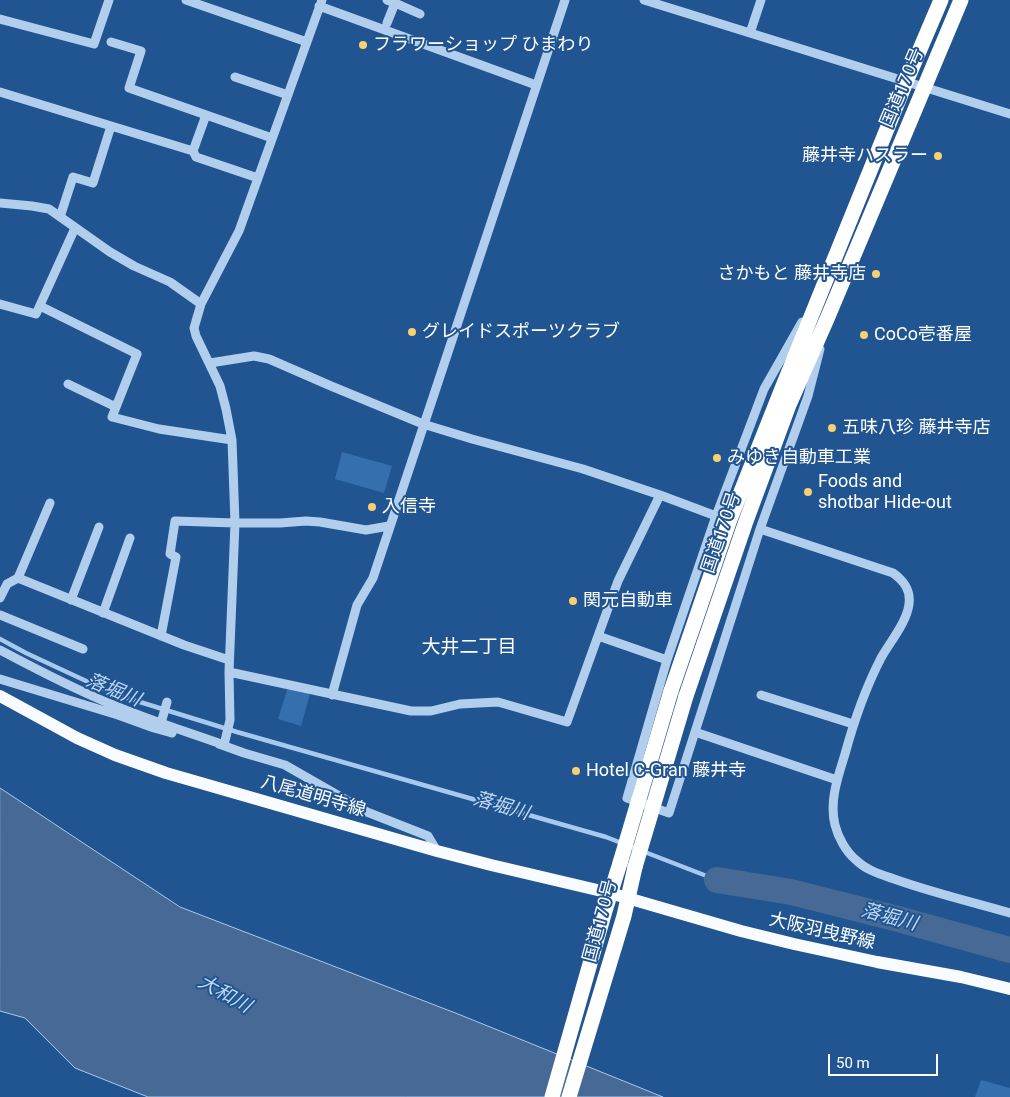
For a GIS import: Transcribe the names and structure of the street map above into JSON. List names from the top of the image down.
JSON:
{
  "streets": {
    "highway": ["国道170号"],
    "main road": ["八尾道明寺線", "大阪羽曳野線"]
  },
  "crossings": [
    ["国道170号", "八尾道明寺線"],
    ["国道170号", "大阪羽曳野線"],
    ["八尾道明寺線", "大阪羽曳野線"]
  ],
  "districts": ["大井二丁目"],
  "water": ["落堀川", "大和川"],
  "places": [
    "フラワーショップ ひまわり",
    "藤井寺ハスラー",
    "さかもと 藤井寺店",
    "グレイドスポーツクラブ",
    "CoCo壱番屋",
    "五味八珍 藤井寺店",
    "みゆき自動車工業",
    "Foods and shotbar Hide-out",
    "入信寺",
    "関元自動車",
    "Hotel C-Gran 藤井寺"
  ],
  "scale_bar": "50 m"
}
